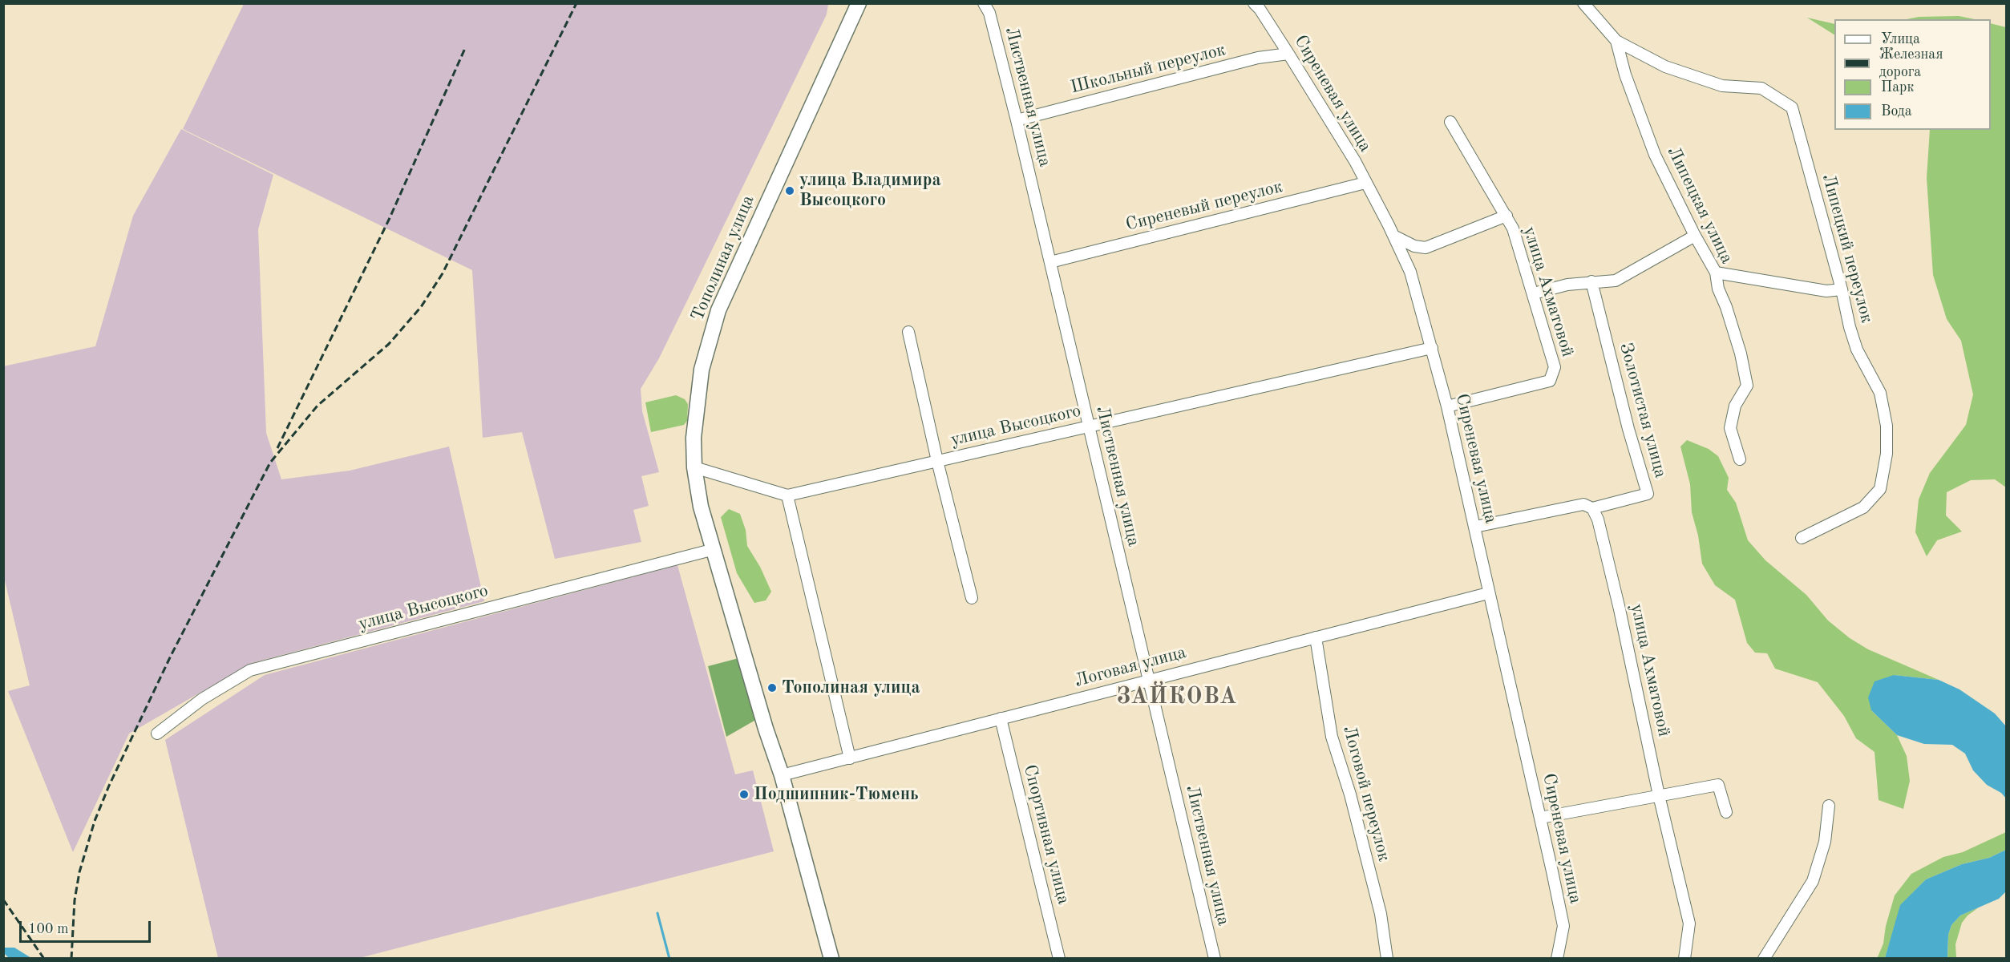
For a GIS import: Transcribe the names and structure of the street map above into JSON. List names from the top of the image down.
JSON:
{
  "streets": {
    "main road": ["Тополиная улица"],
    "street": [
      "Школьный переулок",
      "Сиреневая улица",
      "Лиственная улица",
      "Липецкая улица",
      "Сиреневый переулок",
      "Липецкий переулок",
      "улица Ахматовой",
      "Золотистая улица",
      "улица Высоцкого",
      "Логовая улица",
      "Логовой переулок",
      "Спортивная улица"
    ]
  },
  "crossings": [
    ["Школьный переулок", "Сиреневая улица"],
    ["Школьный переулок", "Лиственная улица"],
    ["Сиреневая улица", "Сиреневый переулок"],
    ["Сиреневая улица", "улица Ахматовой"],
    ["Сиреневая улица", "улица Высоцкого"],
    ["Сиреневая улица", "Логовая улица"],
    ["Лиственная улица", "Сиреневый переулок"],
    ["Лиственная улица", "улица Высоцкого"],
    ["Лиственная улица", "Логовая улица"],
    ["Липецкая улица", "Липецкий переулок"],
    ["Тополиная улица", "улица Высоцкого"],
    ["Тополиная улица", "Логовая улица"],
    ["улица Ахматовой", "Золотистая улица"],
    ["Логовая улица", "Логовой переулок"],
    ["Логовая улица", "Спортивная улица"]
  ],
  "districts": ["ЗАЙКОВА"],
  "places": ["улица Владимира Высоцкого", "Тополиная улица", "Подшипник-Тюмень"],
  "legend": [
    "Улица",
    "Железная дорога",
    "Парк",
    "Вода"
  ],
  "scale_bar": "100 m"
}
